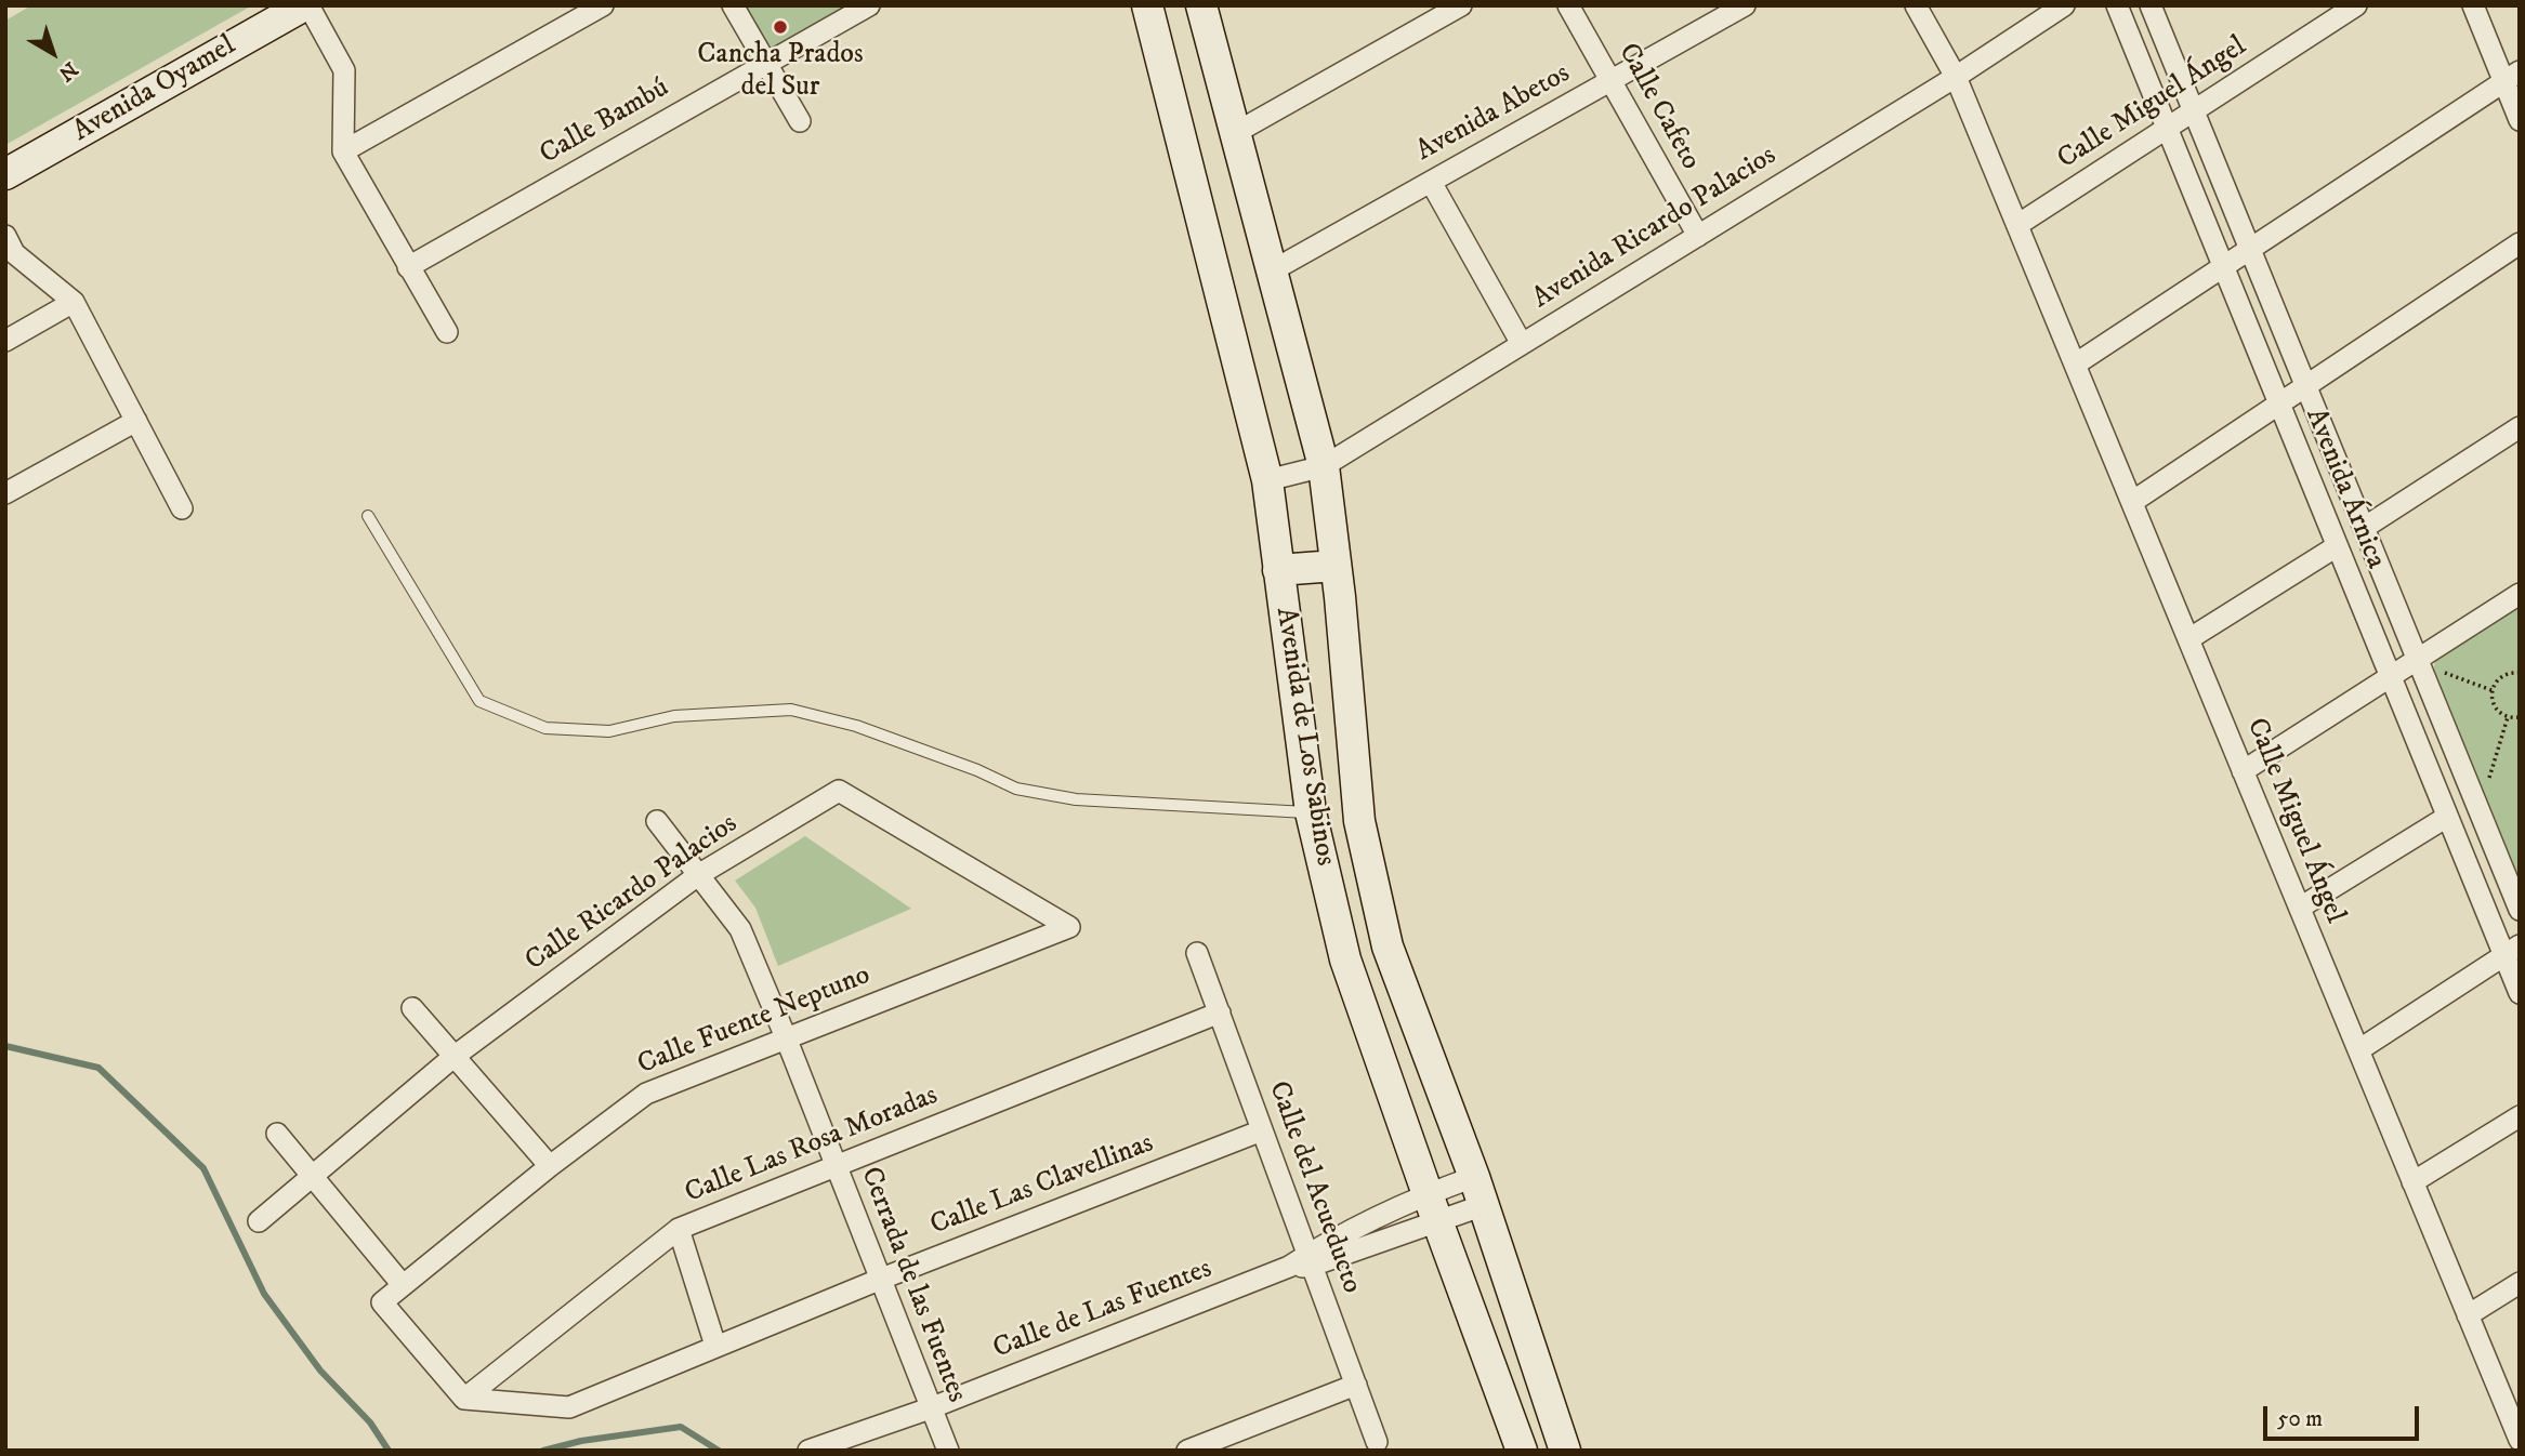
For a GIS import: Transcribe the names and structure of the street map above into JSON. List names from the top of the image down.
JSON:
{
  "streets": {
    "street": [
      "Avenida Oyamel",
      "Calle Miguel Ángel",
      "Calle Cafeto",
      "Avenida Abetos",
      "Calle Bambú",
      "Avenida Ricardo Palacios",
      "Avenida Árnica",
      "Avenida de Los Sabinos",
      "Calle Ricardo Palacios",
      "Calle Fuente Neptuno",
      "Calle Las Rosa Moradas",
      "Calle Las Clavellinas",
      "Calle del Acueducto",
      "Cerrada de las Fuentes",
      "Calle de Las Fuentes"
    ]
  },
  "crossings": [
    ["Calle Miguel Ángel", "Avenida Ricardo Palacios"],
    ["Calle Miguel Ángel", "Avenida Árnica"],
    ["Calle Cafeto", "Avenida Abetos"],
    ["Calle Cafeto", "Avenida Ricardo Palacios"],
    ["Avenida Abetos", "Avenida de Los Sabinos"],
    ["Avenida Ricardo Palacios", "Avenida de Los Sabinos"],
    ["Calle Ricardo Palacios", "Calle Fuente Neptuno"],
    ["Calle Ricardo Palacios", "Cerrada de las Fuentes"],
    ["Calle Fuente Neptuno", "Calle Las Rosa Moradas"],
    ["Calle Fuente Neptuno", "Calle Las Clavellinas"],
    ["Calle Fuente Neptuno", "Cerrada de las Fuentes"],
    ["Calle Las Rosa Moradas", "Calle Las Clavellinas"],
    ["Calle Las Rosa Moradas", "Calle del Acueducto"],
    ["Calle Las Rosa Moradas", "Cerrada de las Fuentes"],
    ["Calle Las Clavellinas", "Calle del Acueducto"],
    ["Calle Las Clavellinas", "Cerrada de las Fuentes"],
    ["Calle del Acueducto", "Calle de Las Fuentes"],
    ["Cerrada de las Fuentes", "Calle de Las Fuentes"]
  ],
  "places": ["Cancha Prados del Sur"],
  "scale_bar": "50 m",
  "north": "bottom right"
}
